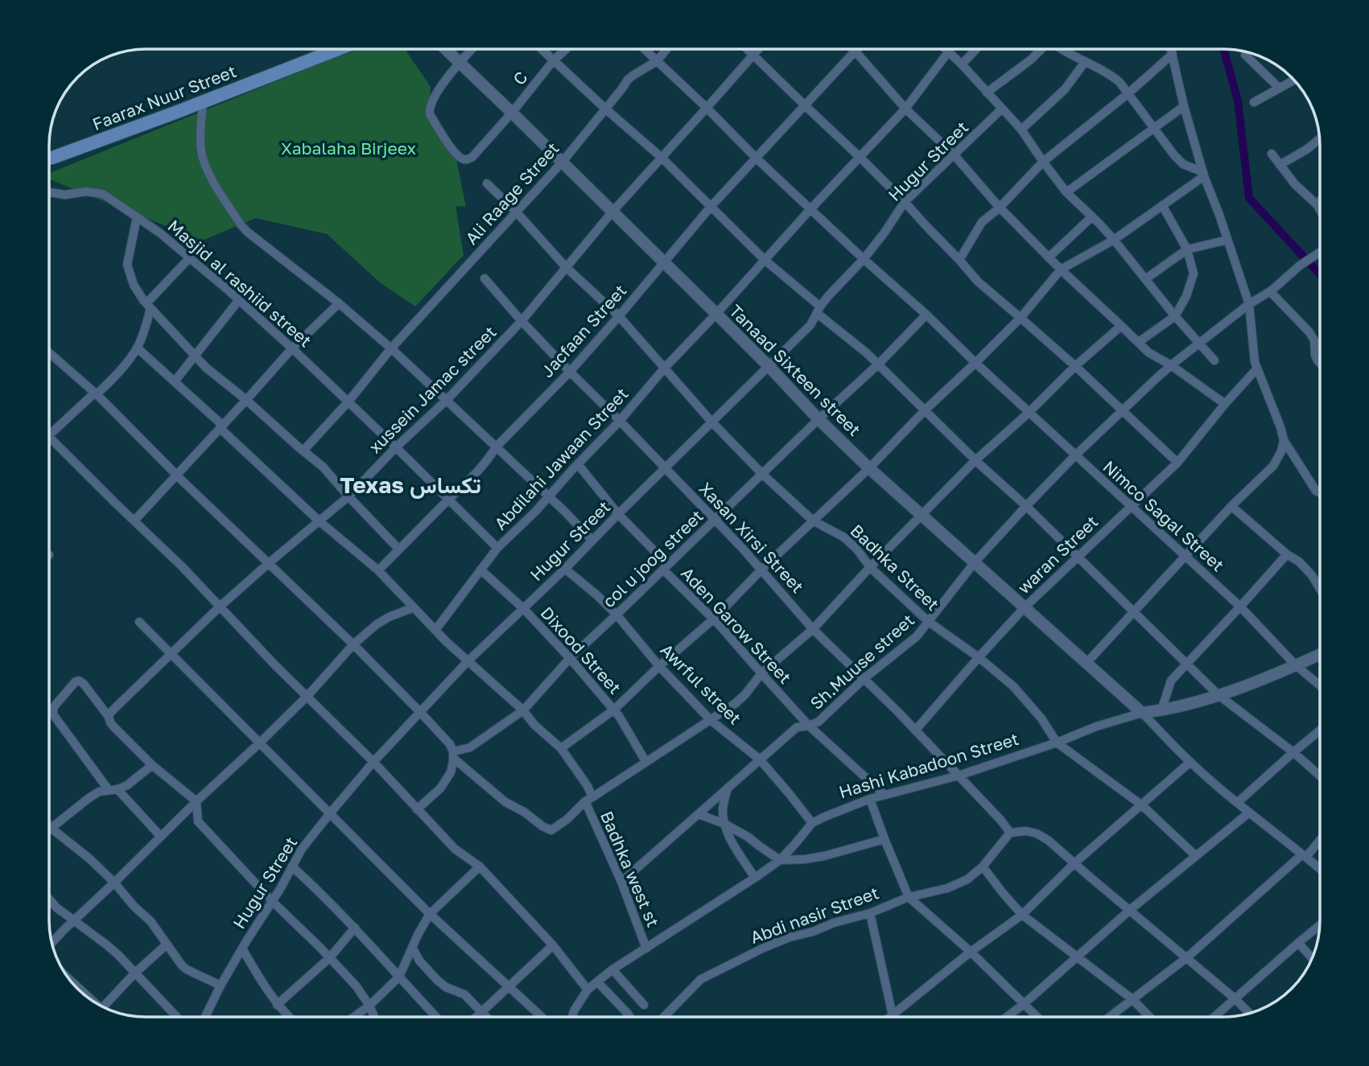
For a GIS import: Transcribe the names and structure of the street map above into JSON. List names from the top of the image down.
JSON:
{
  "streets": {
    "main road": ["Faarax Nuur Street"],
    "street": [
      "C",
      "Hugur Street",
      "Ali Raage Street",
      "Masjid al rashiid street",
      "Jacfaan Street",
      "Tanaad Sixteen street",
      "xussein Jamac street",
      "Abdilahi Jawaan Street",
      "Nimco Sagal Street",
      "Xasan Xirsi Street",
      "waran Street",
      "col u joog street",
      "Badhka Street",
      "Aden Garow Street",
      "Dixood Street",
      "Sh.Muuse street",
      "Awrful street",
      "Hashi Kabadoon Street",
      "Badhka west st",
      "Abdi nasir Street"
    ]
  },
  "crossings": [
    ["C", "Tanaad Sixteen street"],
    ["Hugur Street", "Tanaad Sixteen street"],
    ["Hugur Street", "Nimco Sagal Street"],
    ["Hugur Street", "Xasan Xirsi Street"],
    ["Hugur Street", "Badhka Street"],
    ["Hugur Street", "Aden Garow Street"],
    ["Hugur Street", "Dixood Street"],
    ["Hugur Street", "Awrful street"],
    ["Hugur Street", "Badhka west st"],
    ["Ali Raage Street", "Masjid al rashiid street"],
    ["Ali Raage Street", "Tanaad Sixteen street"],
    ["Ali Raage Street", "Nimco Sagal Street"],
    ["Ali Raage Street", "Badhka Street"],
    ["Masjid al rashiid street", "Jacfaan Street"],
    ["Masjid al rashiid street", "xussein Jamac street"],
    ["Masjid al rashiid street", "Abdilahi Jawaan Street"],
    ["Jacfaan Street", "Tanaad Sixteen street"],
    ["Jacfaan Street", "Nimco Sagal Street"],
    ["Jacfaan Street", "Xasan Xirsi Street"],
    ["Jacfaan Street", "Badhka Street"],
    ["Jacfaan Street", "Badhka west st"],
    ["Tanaad Sixteen street", "xussein Jamac street"],
    ["Tanaad Sixteen street", "Abdilahi Jawaan Street"],
    ["Tanaad Sixteen street", "waran Street"],
    ["Tanaad Sixteen street", "col u joog street"],
    ["Tanaad Sixteen street", "Sh.Muuse street"],
    ["Tanaad Sixteen street", "Hashi Kabadoon Street"],
    ["xussein Jamac street", "Nimco Sagal Street"],
    ["xussein Jamac street", "Xasan Xirsi Street"],
    ["xussein Jamac street", "Badhka Street"],
    ["xussein Jamac street", "Badhka west st"],
    ["Abdilahi Jawaan Street", "Nimco Sagal Street"],
    ["Abdilahi Jawaan Street", "Xasan Xirsi Street"],
    ["Abdilahi Jawaan Street", "Badhka Street"],
    ["Abdilahi Jawaan Street", "Aden Garow Street"],
    ["Abdilahi Jawaan Street", "Dixood Street"],
    ["Abdilahi Jawaan Street", "Badhka west st"],
    ["Nimco Sagal Street", "waran Street"],
    ["Nimco Sagal Street", "col u joog street"],
    ["Nimco Sagal Street", "Sh.Muuse street"],
    ["Nimco Sagal Street", "Hashi Kabadoon Street"],
    ["Xasan Xirsi Street", "waran Street"],
    ["Xasan Xirsi Street", "col u joog street"],
    ["Xasan Xirsi Street", "Sh.Muuse street"],
    ["Xasan Xirsi Street", "Hashi Kabadoon Street"],
    ["Xasan Xirsi Street", "Abdi nasir Street"],
    ["waran Street", "Badhka Street"],
    ["col u joog street", "Badhka Street"],
    ["col u joog street", "Aden Garow Street"],
    ["col u joog street", "Dixood Street"],
    ["col u joog street", "Awrful street"],
    ["col u joog street", "Badhka west st"],
    ["Badhka Street", "Sh.Muuse street"],
    ["Badhka Street", "Hashi Kabadoon Street"],
    ["Aden Garow Street", "Sh.Muuse street"],
    ["Aden Garow Street", "Hashi Kabadoon Street"],
    ["Sh.Muuse street", "Awrful street"],
    ["Sh.Muuse street", "Badhka west st"],
    ["Awrful street", "Hashi Kabadoon Street"],
    ["Hashi Kabadoon Street", "Badhka west st"]
  ],
  "districts": ["Texas تكساس"],
  "parks": ["Xabalaha Birjeex"]
}
